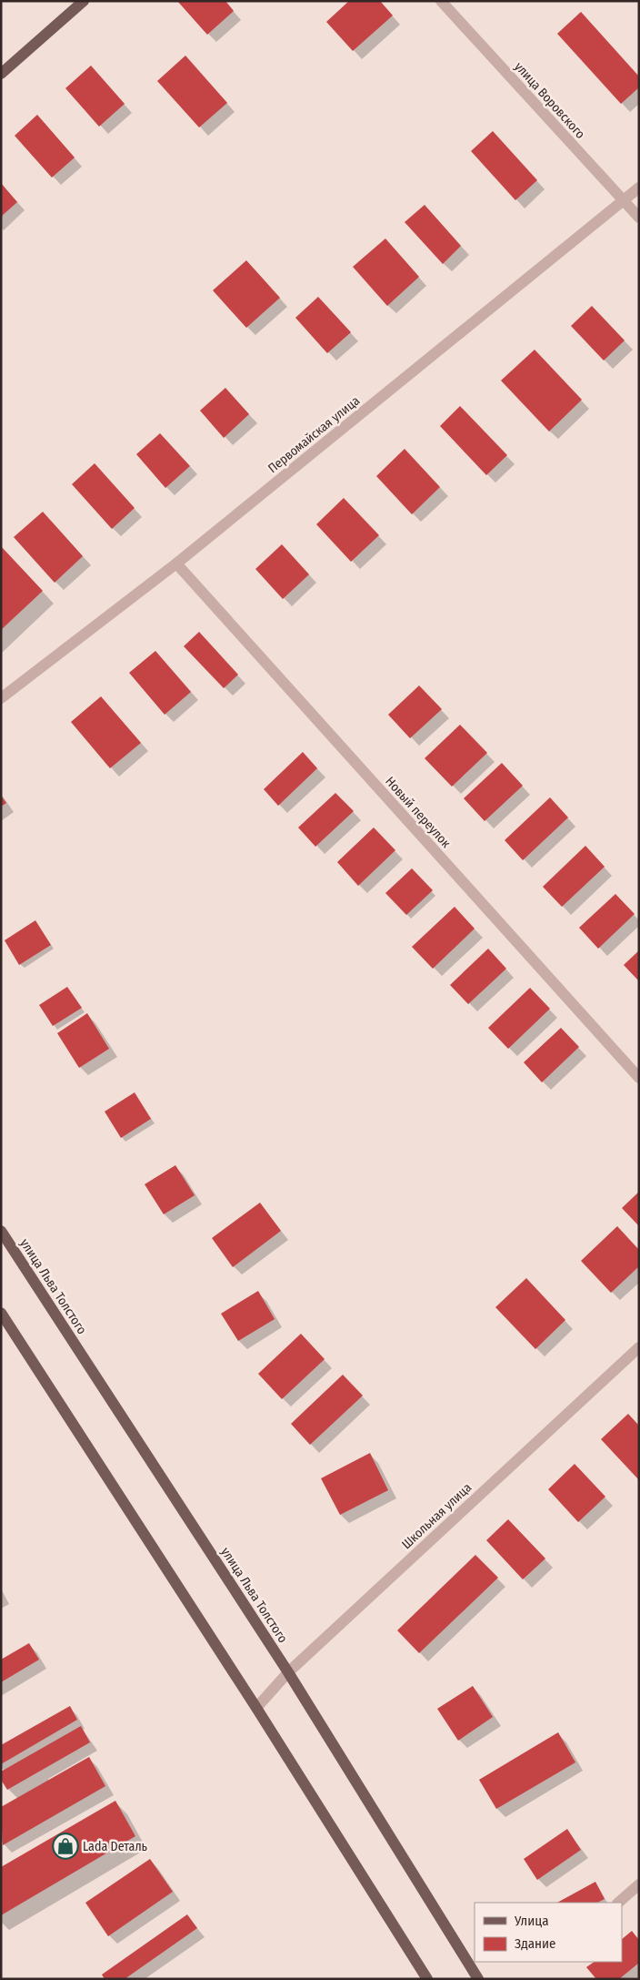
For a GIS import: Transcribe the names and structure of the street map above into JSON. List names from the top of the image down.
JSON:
{
  "streets": {
    "main road": ["улица Льва Толстого"],
    "street": [
      "улица Воровского",
      "Первомайская улица",
      "Новый переулок",
      "Школьная улица"
    ]
  },
  "crossings": [
    ["улица Воровского", "Первомайская улица"],
    ["Первомайская улица", "Новый переулок"],
    ["улица Льва Толстого", "Школьная улица"]
  ],
  "places": {
    "shop": ["Lada Dеталь"]
  },
  "legend": ["Улица", "Здание"]
}
